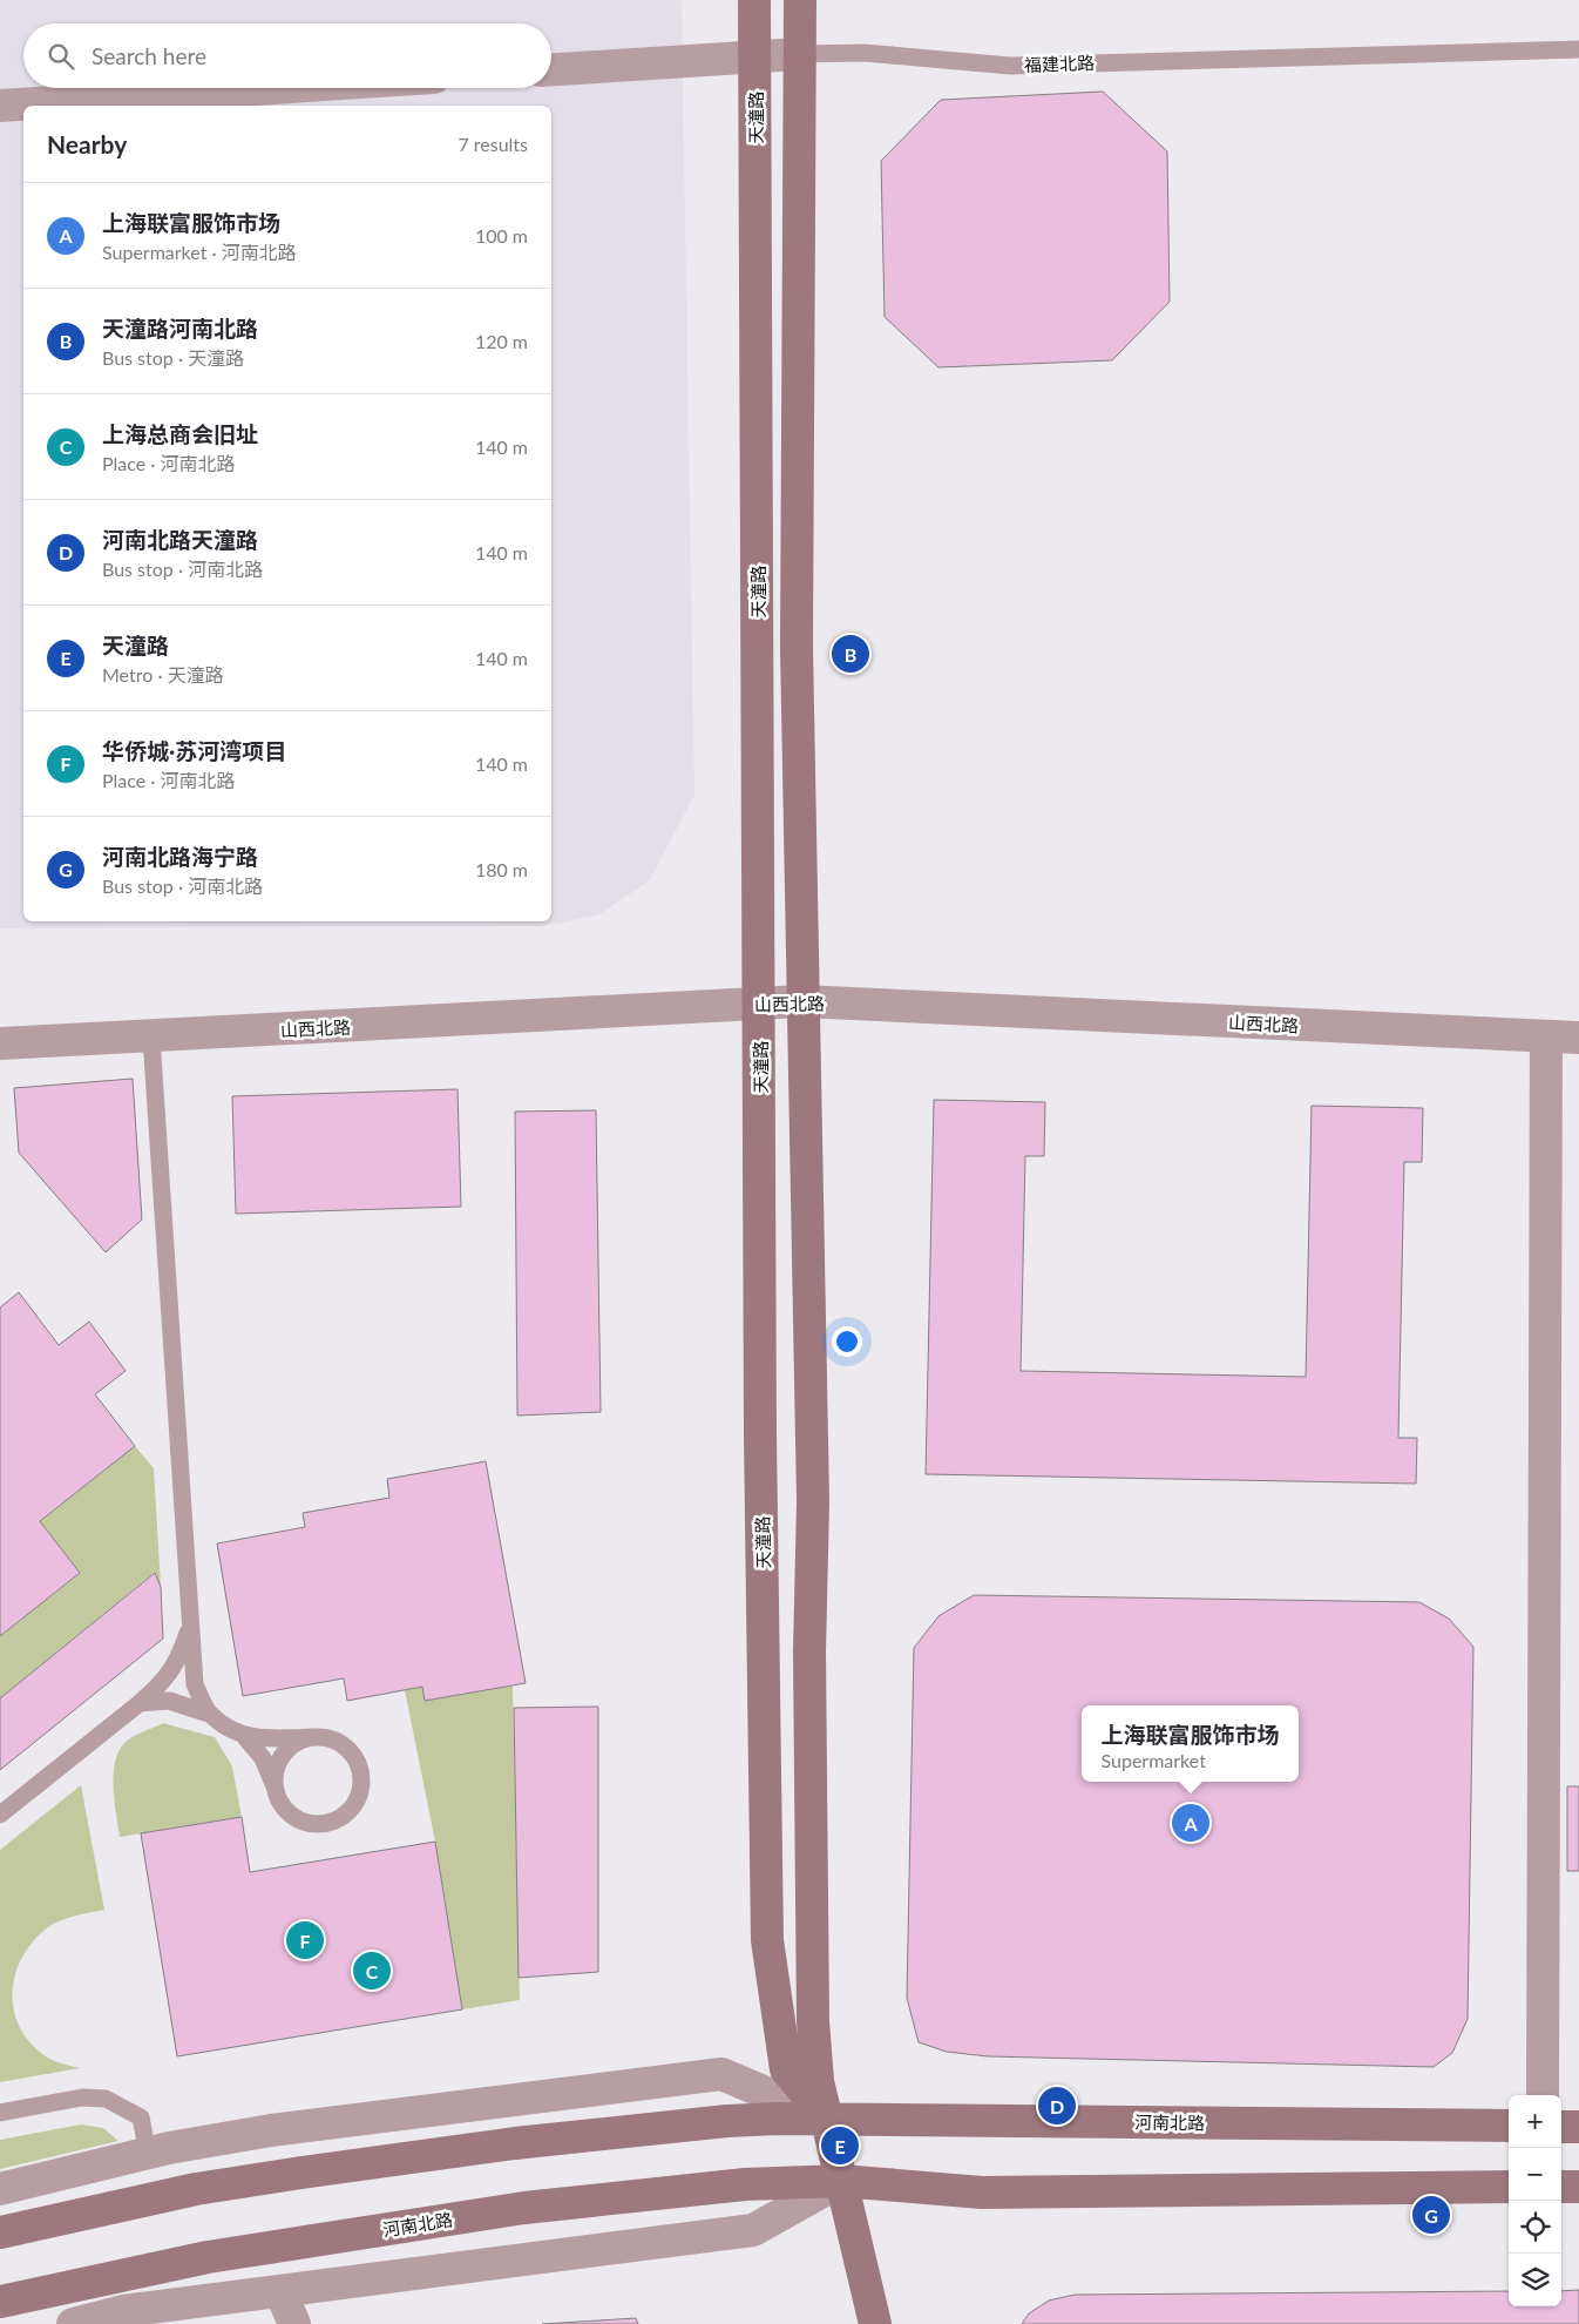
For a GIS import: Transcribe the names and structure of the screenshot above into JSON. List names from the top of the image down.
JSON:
{
  "streets": {
    "main road": ["天潼路", "河南北路"],
    "street": ["福建北路", "山西北路"]
  },
  "crossings": [
    ["福建北路", "天潼路"],
    ["天潼路", "山西北路"],
    ["天潼路", "河南北路"]
  ],
  "page": {
    "search": "Search here",
    "heading": ["Nearby", "7 results"],
    "list": [
      {
        "mark": "A",
        "name": "上海联富服饰市场",
        "note": "Supermarket · 河南北路",
        "value": "100 m"
      },
      {
        "mark": "B",
        "name": "天潼路河南北路",
        "note": "Bus stop · 天潼路",
        "value": "120 m"
      },
      {
        "mark": "C",
        "name": "上海总商会旧址",
        "note": "Place · 河南北路",
        "value": "140 m"
      },
      {
        "mark": "D",
        "name": "河南北路天潼路",
        "note": "Bus stop · 河南北路",
        "value": "140 m"
      },
      {
        "mark": "E",
        "name": "天潼路",
        "note": "Metro · 天潼路",
        "value": "140 m"
      },
      {
        "mark": "F",
        "name": "华侨城·苏河湾项目",
        "note": "Place · 河南北路",
        "value": "140 m"
      },
      {
        "mark": "G",
        "name": "河南北路海宁路",
        "note": "Bus stop · 河南北路",
        "value": "180 m"
      }
    ],
    "pins": [
      "B",
      "A",
      "F",
      "C",
      "D",
      "E",
      "G"
    ],
    "popup": ["上海联富服饰市场", "Supermarket"],
    "map_buttons": ["+", "−"]
  }
}
